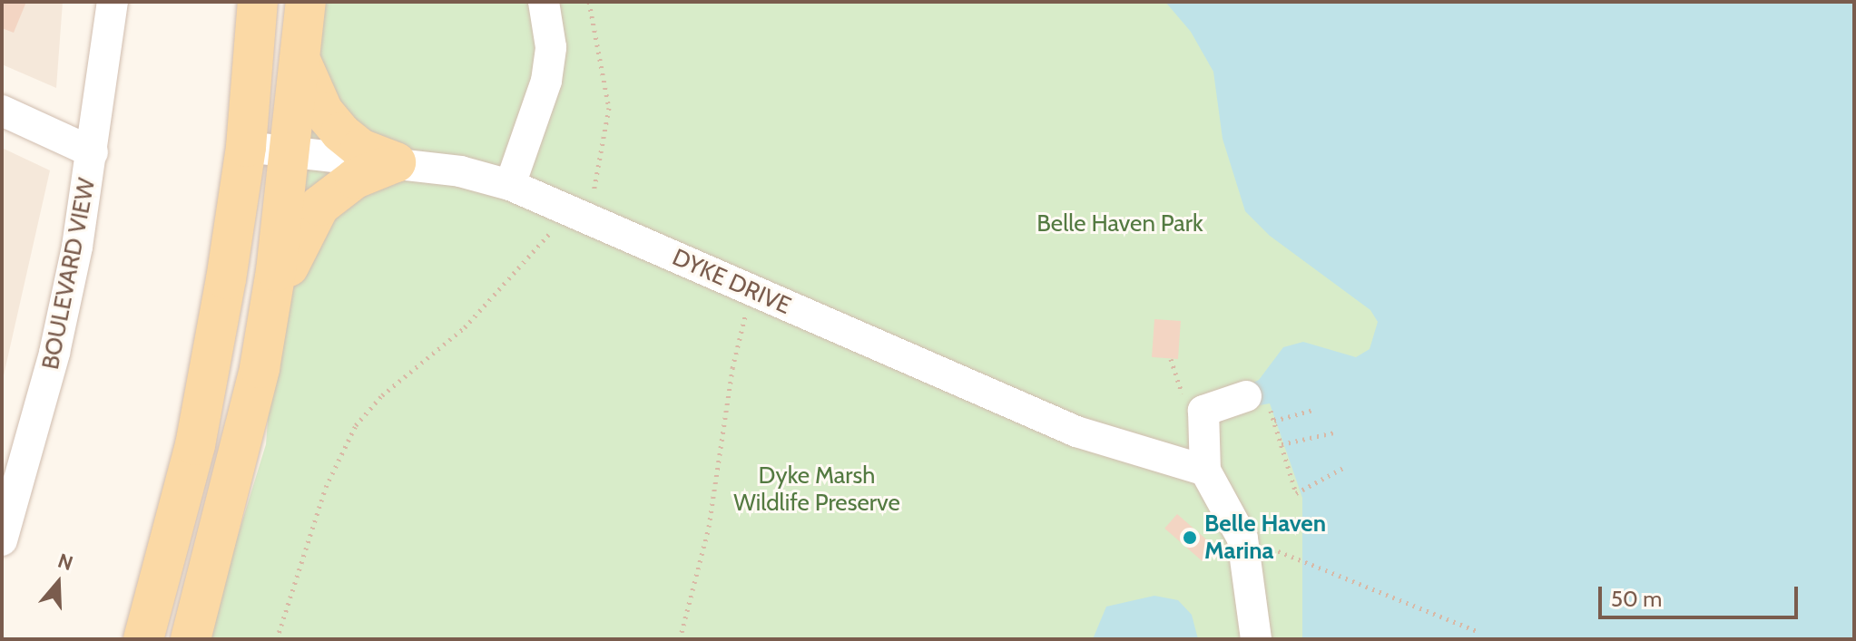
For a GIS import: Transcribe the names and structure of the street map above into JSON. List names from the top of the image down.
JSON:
{
  "streets": {
    "street": ["BOULEVARD VIEW", "DYKE DRIVE"]
  },
  "parks": ["Belle Haven Park", "Dyke Marsh Wildlife Preserve"],
  "places": ["Belle Haven Marina"],
  "scale_bar": "50 m",
  "north": "top"
}
